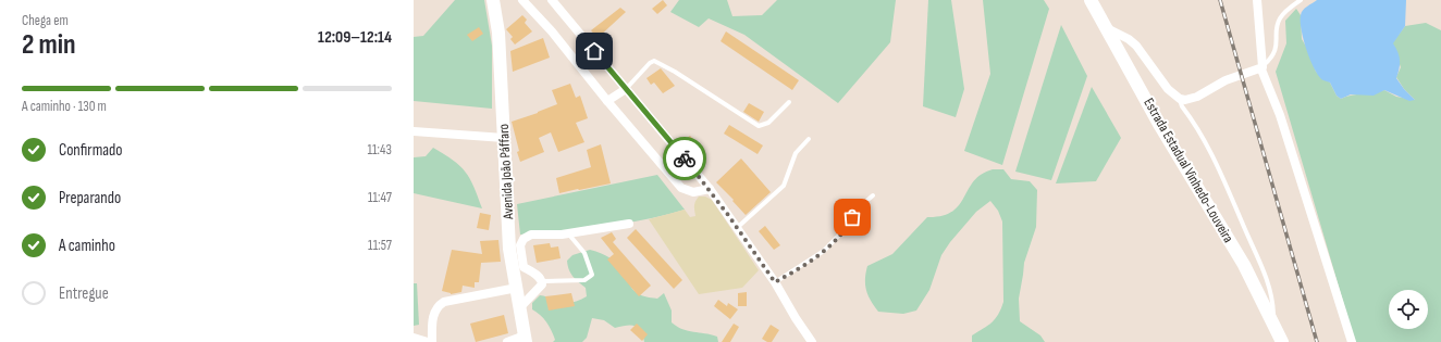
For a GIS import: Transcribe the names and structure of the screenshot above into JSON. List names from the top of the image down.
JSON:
{
  "streets": {
    "main road": ["Estrada Estadual Vinhedo-Louveira", "Avenida João Páffaro"]
  },
  "page": {
    "heading": ["2 min", "Chega em", "12:09–12:14"],
    "bar": "A caminho · 130 m",
    "list": [
      ["Confirmado", "11:43"],
      ["Preparando", "11:47"],
      ["A caminho", "11:57"],
      "Entregue"
    ]
  }
}
